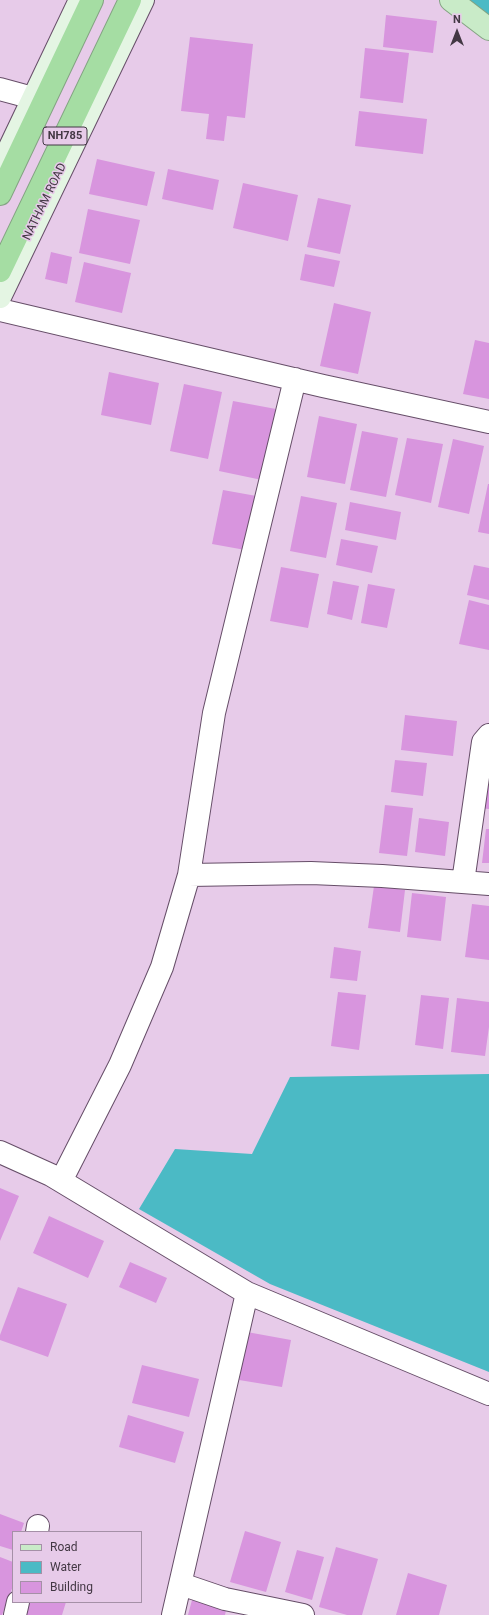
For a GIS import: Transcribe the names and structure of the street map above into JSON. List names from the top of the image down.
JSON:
{
  "streets": {
    "highway": ["NH785"],
    "main road": ["NATHAM ROAD"]
  },
  "legend": ["Road", "Water", "Building"],
  "north": "top"
}
